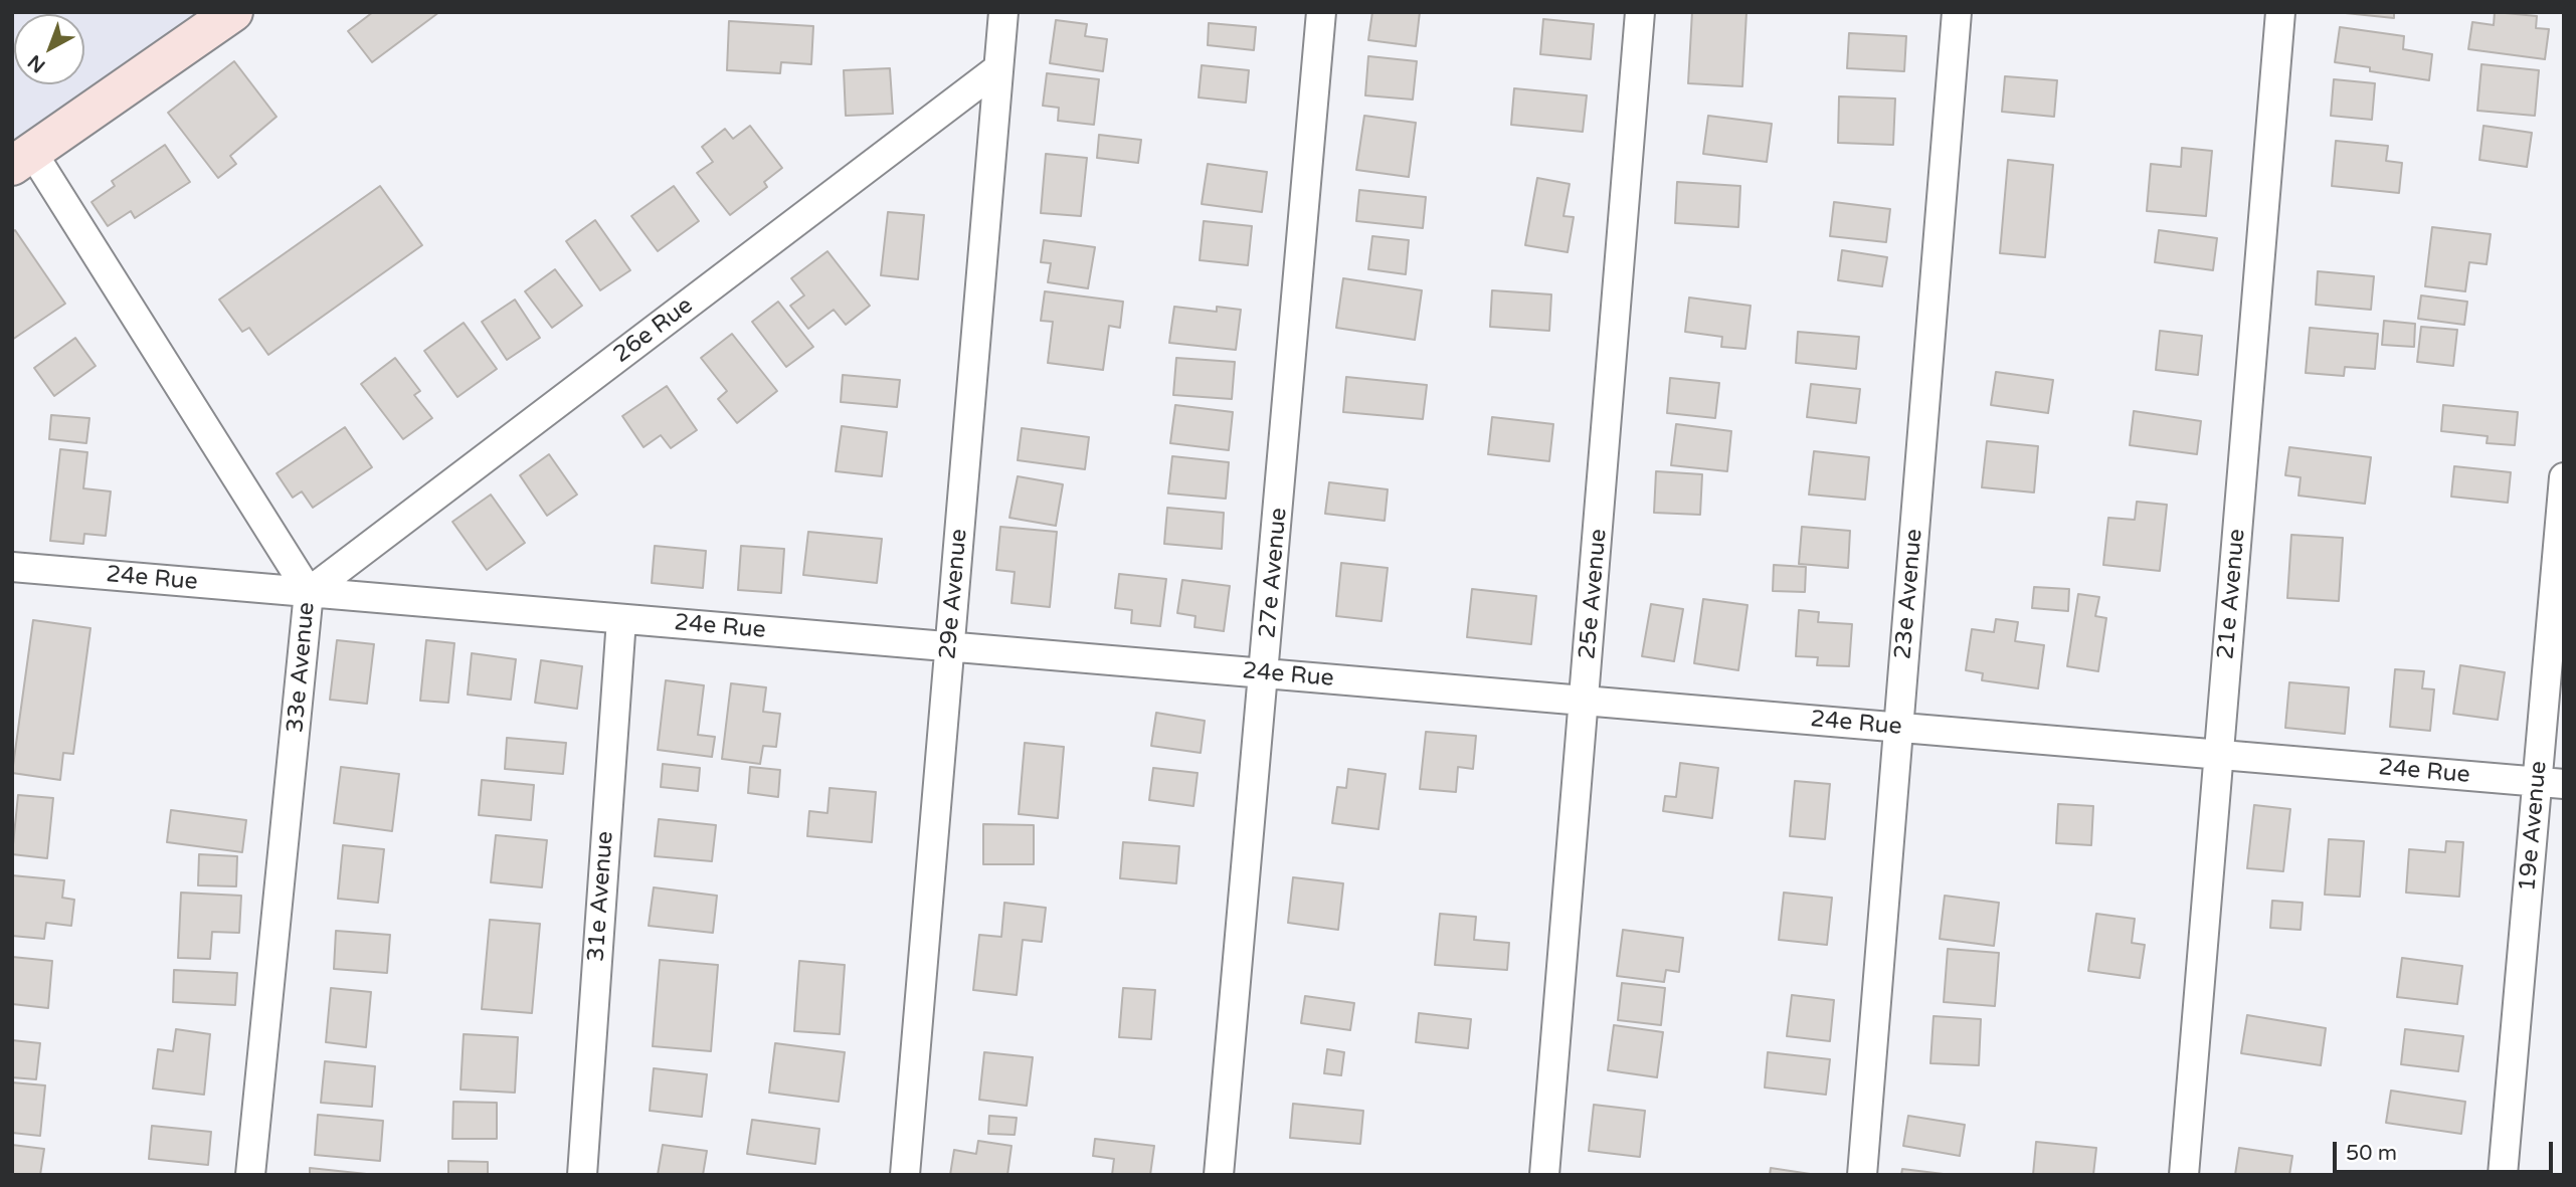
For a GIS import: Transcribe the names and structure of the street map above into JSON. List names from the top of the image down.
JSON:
{
  "streets": {
    "street": [
      "26e Rue",
      "27e Avenue",
      "24e Rue",
      "29e Avenue",
      "25e Avenue",
      "23e Avenue",
      "21e Avenue",
      "33e Avenue",
      "19e Avenue",
      "31e Avenue"
    ]
  },
  "crossings": [
    ["26e Rue", "24e Rue"],
    ["26e Rue", "29e Avenue"],
    ["26e Rue", "33e Avenue"],
    ["27e Avenue", "24e Rue"],
    ["24e Rue", "29e Avenue"],
    ["24e Rue", "25e Avenue"],
    ["24e Rue", "23e Avenue"],
    ["24e Rue", "21e Avenue"],
    ["24e Rue", "33e Avenue"],
    ["24e Rue", "19e Avenue"],
    ["24e Rue", "31e Avenue"]
  ],
  "scale_bar": "50 m",
  "north": "bottom left"
}
